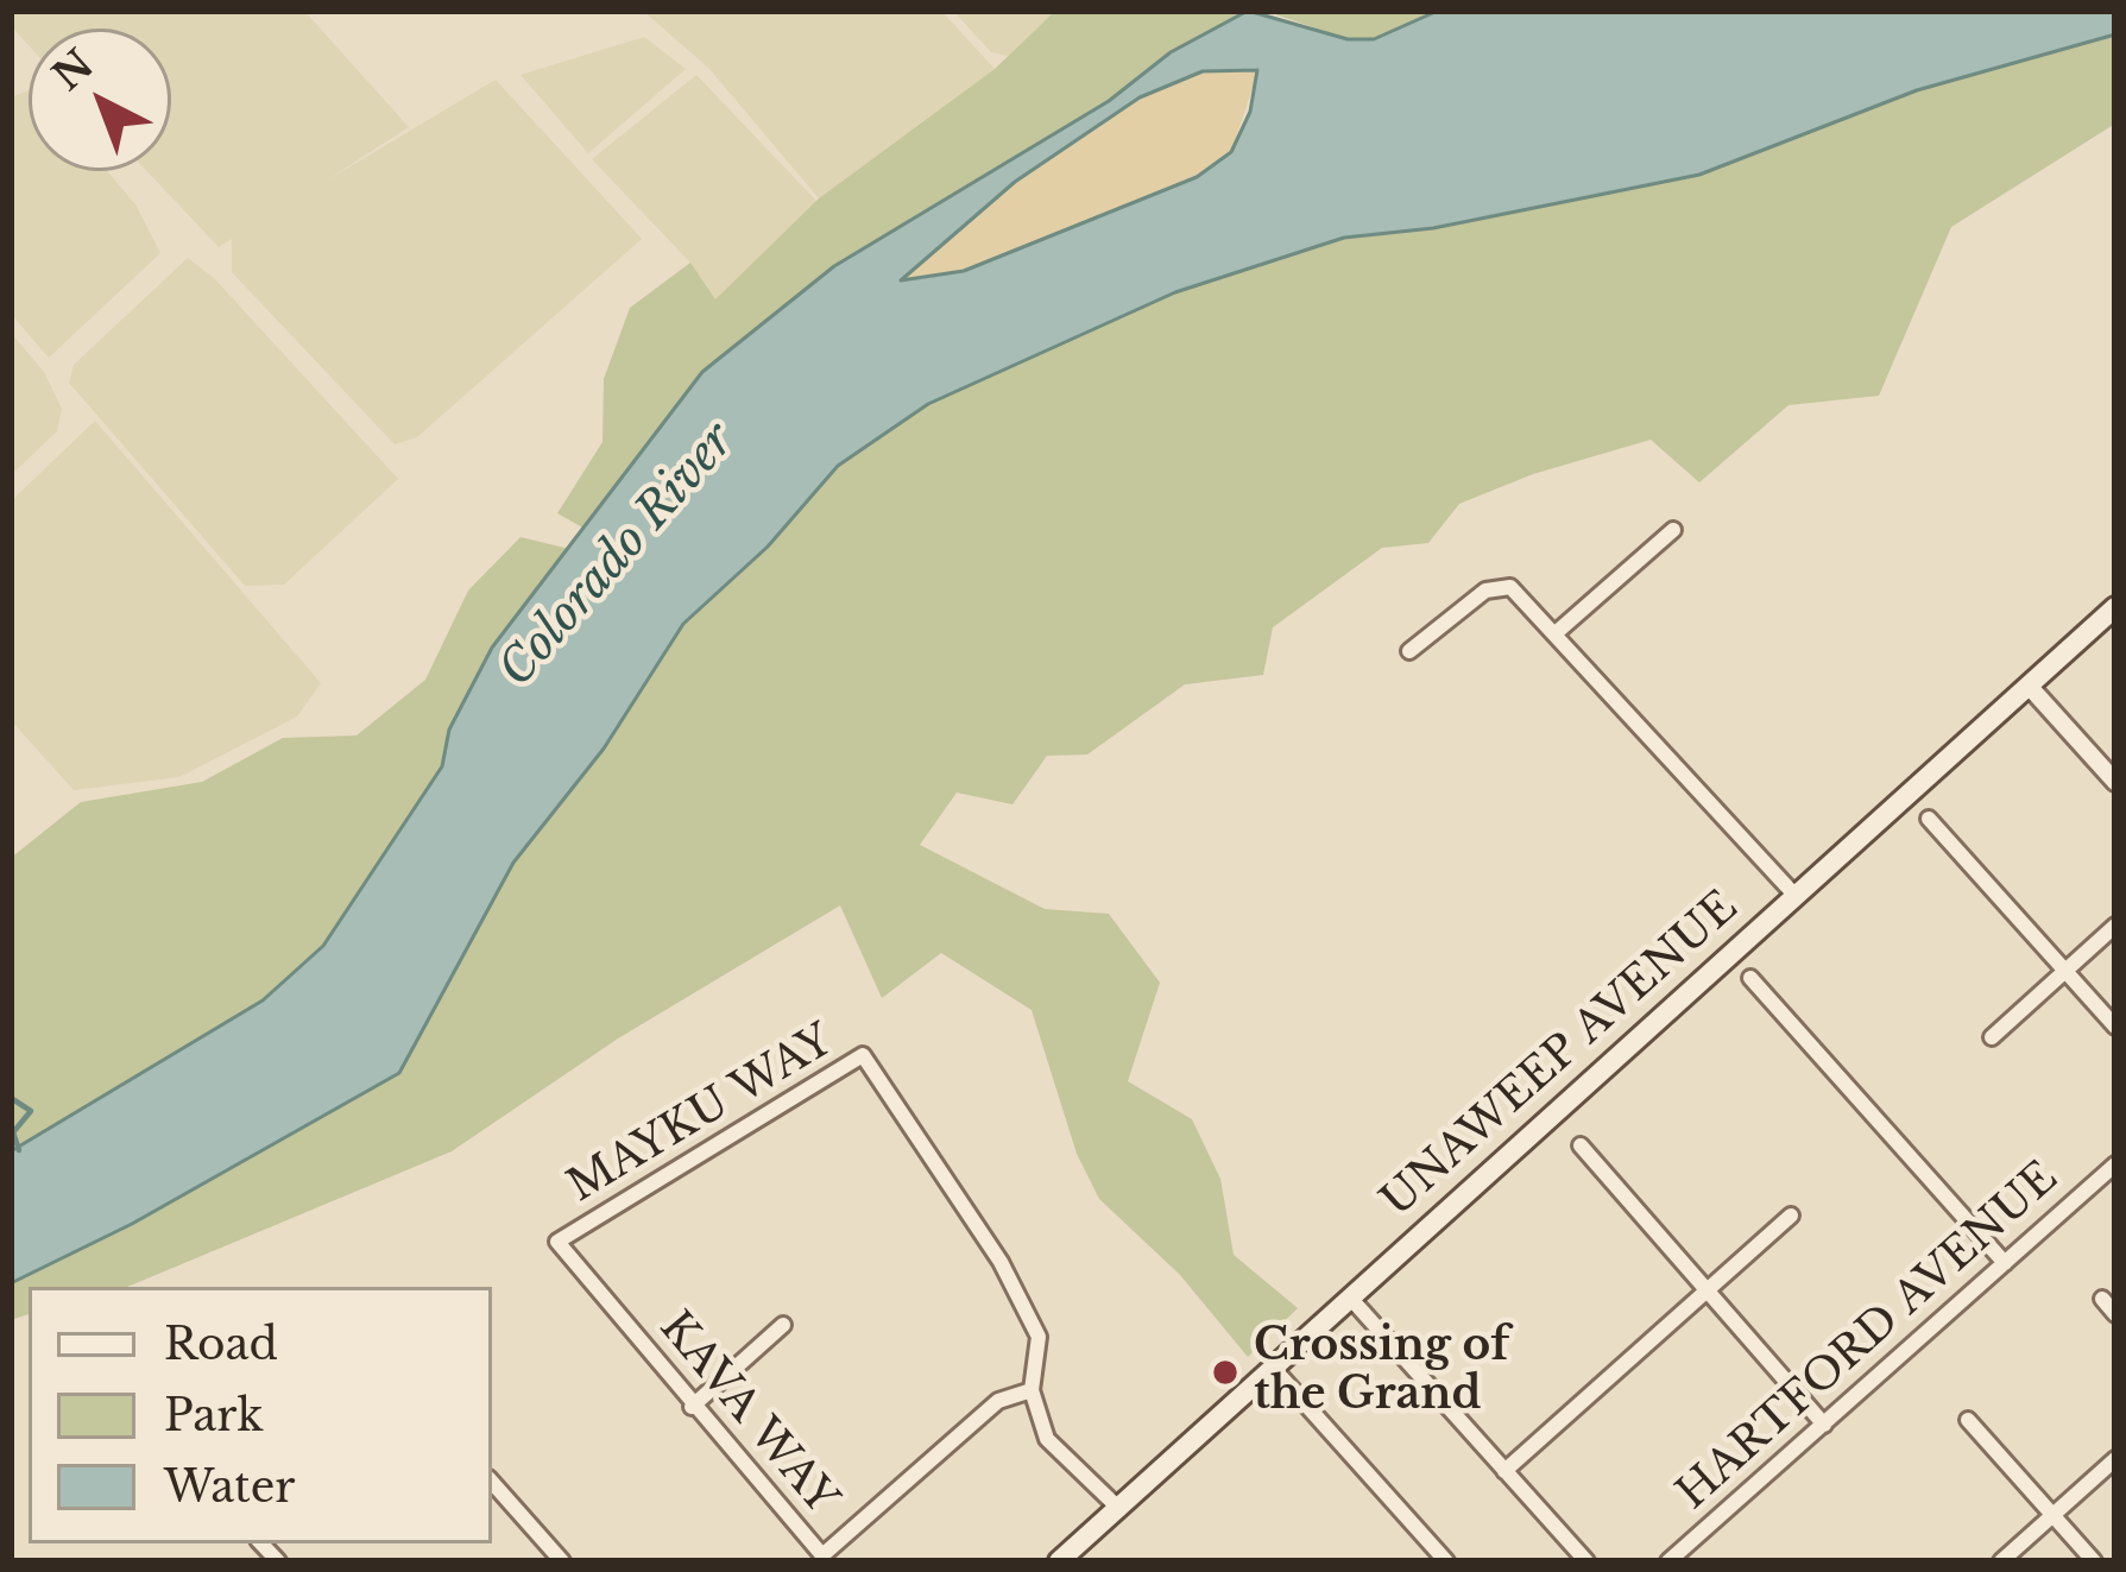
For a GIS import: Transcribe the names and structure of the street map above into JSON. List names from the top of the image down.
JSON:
{
  "streets": {
    "main road": ["UNAWEEP AVENUE"],
    "street": ["MAYKU WAY", "HARTFORD AVENUE", "KAVA WAY"]
  },
  "crossings": [
    ["UNAWEEP AVENUE", "MAYKU WAY"],
    ["MAYKU WAY", "KAVA WAY"]
  ],
  "water": ["Colorado River"],
  "places": ["Crossing of the Grand"],
  "legend": ["Road", "Park", "Water"],
  "north": "top left"
}
